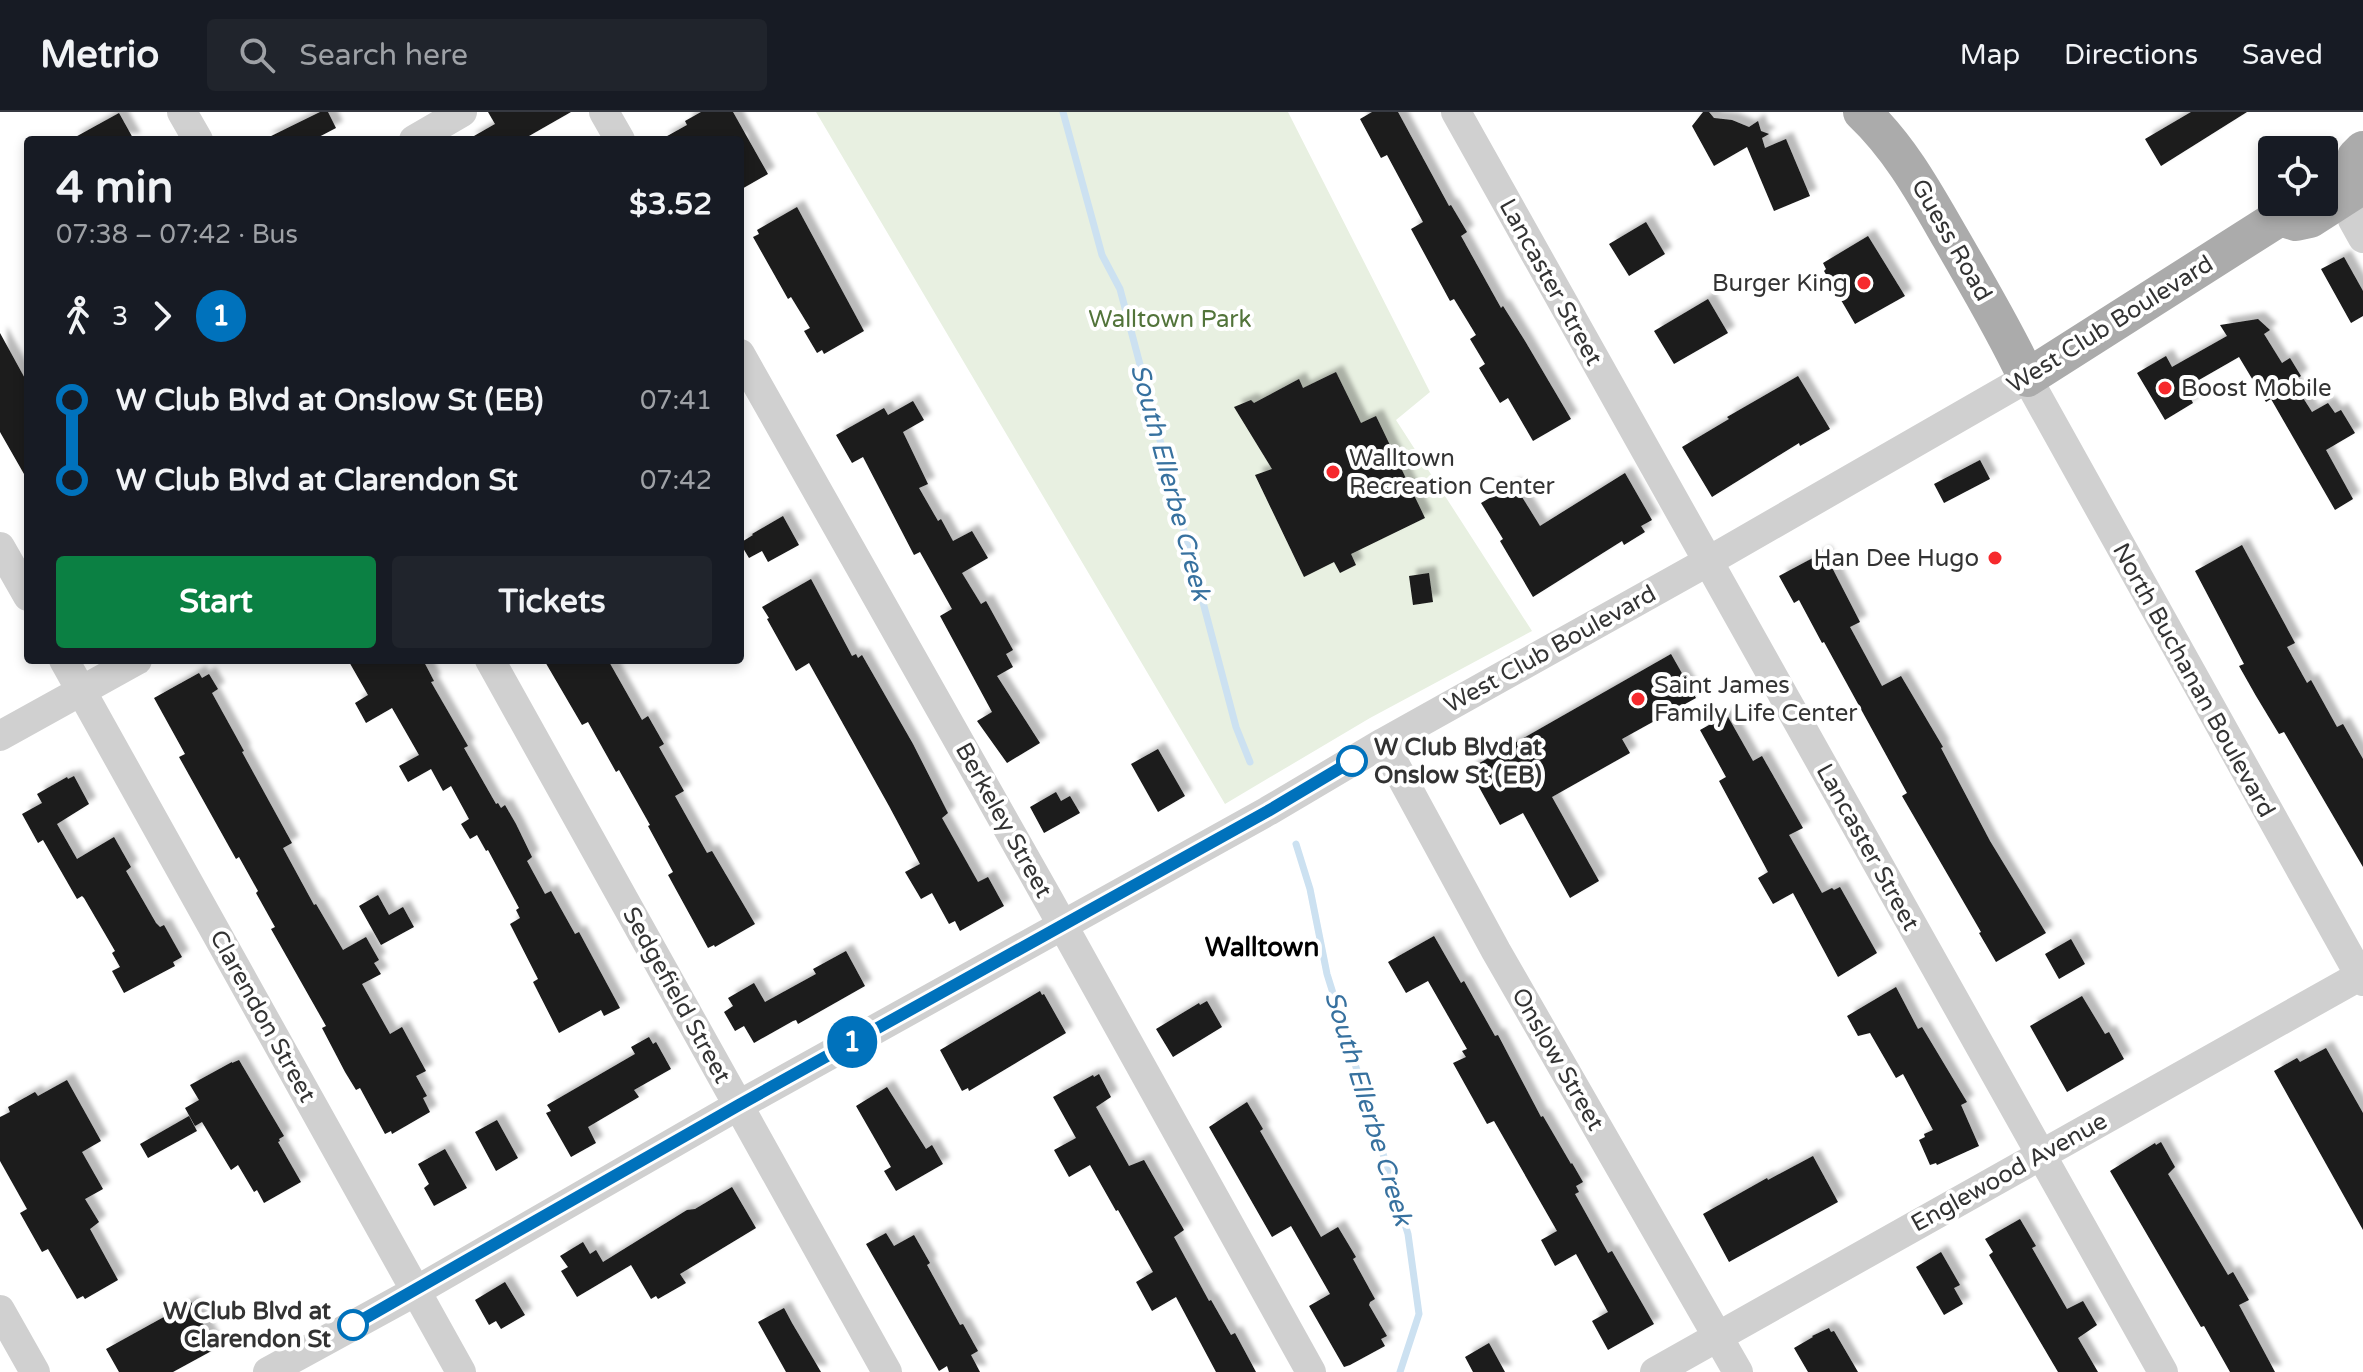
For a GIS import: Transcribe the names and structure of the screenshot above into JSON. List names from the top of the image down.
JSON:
{
  "streets": {
    "main road": ["Guess Road", "West Club Boulevard"],
    "street": [
      "Lancaster Street",
      "North Buchanan Boulevard",
      "Berkeley Street",
      "Sedgefield Street",
      "Clarendon Street",
      "Onslow Street",
      "Englewood Avenue"
    ]
  },
  "crossings": [
    ["Guess Road", "West Club Boulevard"],
    ["Guess Road", "North Buchanan Boulevard"],
    ["Lancaster Street", "West Club Boulevard"],
    ["Lancaster Street", "Englewood Avenue"],
    ["West Club Boulevard", "North Buchanan Boulevard"],
    ["West Club Boulevard", "Berkeley Street"],
    ["West Club Boulevard", "Sedgefield Street"],
    ["West Club Boulevard", "Clarendon Street"],
    ["West Club Boulevard", "Onslow Street"],
    ["North Buchanan Boulevard", "Englewood Avenue"],
    ["Onslow Street", "Englewood Avenue"]
  ],
  "districts": ["Walltown"],
  "water": ["South Ellerbe Creek"],
  "parks": ["Walltown Park"],
  "places": [
    "Burger King",
    "Boost Mobile",
    "Walltown Recreation Center",
    "Han Dee Hugo",
    "Saint James Family Life Center",
    "W Club Blvd at Onslow St (EB)",
    "W Club Blvd at Clarendon St"
  ],
  "lines": ["bus line 1"],
  "page": {
    "header": "Metrio",
    "search": "Search here",
    "nav": ["Map", "Directions", "Saved"],
    "on_map": "1",
    "heading": ["4 min", "07:38 – 07:42 · Bus", "$3.52"],
    "legs": ["3", "1"],
    "list": [
      {
        "name": "W Club Blvd at Onslow St (EB)",
        "value": "07:41"
      },
      {
        "name": "W Club Blvd at Clarendon St",
        "value": "07:42"
      }
    ],
    "buttons": ["Start", "Tickets"]
  }
}
